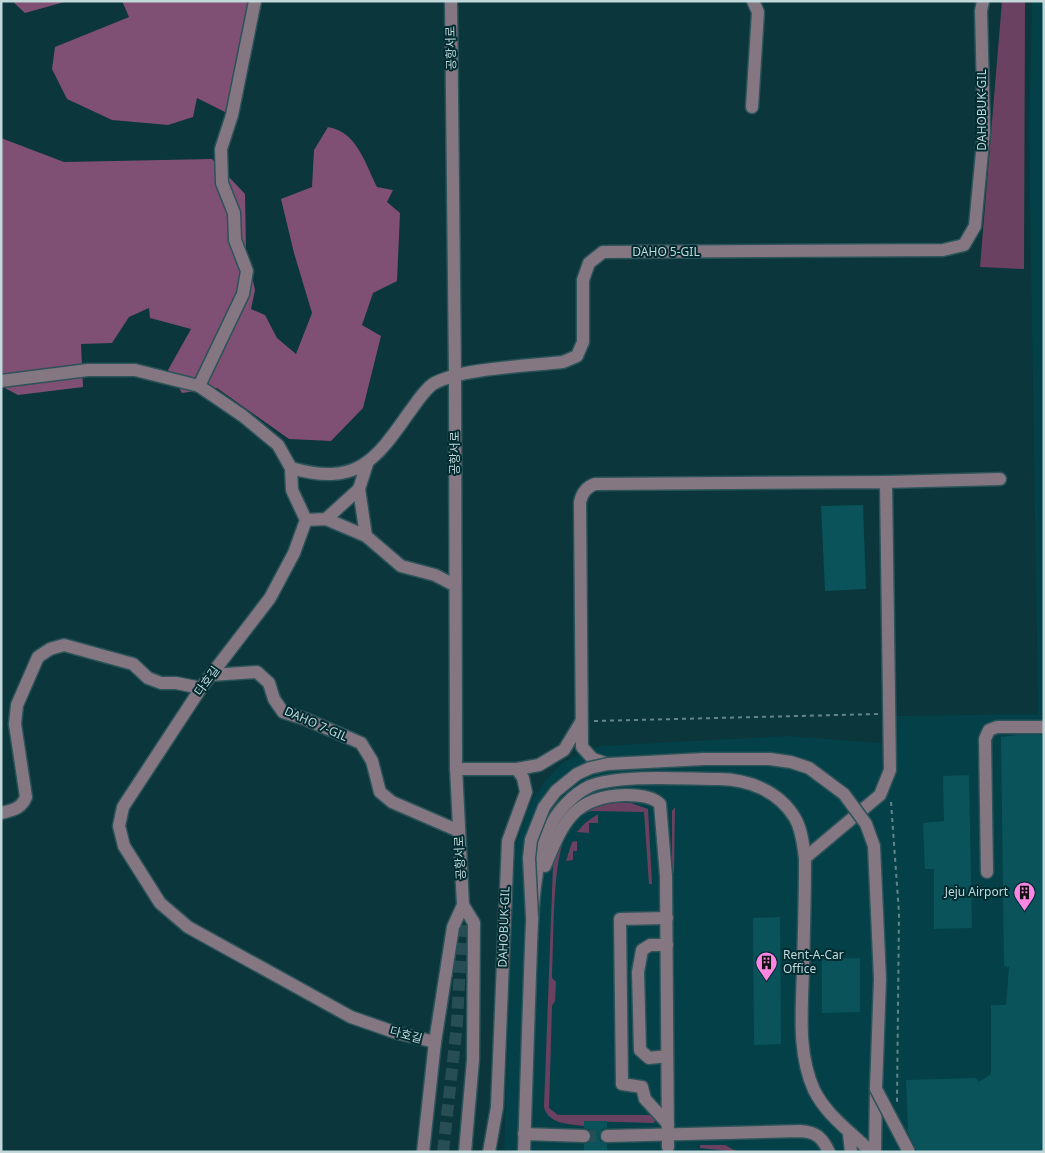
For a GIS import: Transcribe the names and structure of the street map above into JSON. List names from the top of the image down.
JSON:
{
  "streets": {
    "street": [
      "공항서로",
      "DAHOBUK-GIL",
      "DAHO 5-GIL",
      "다호길",
      "DAHO 7-GIL"
    ]
  },
  "crossings": [
    ["공항서로", "DAHO 5-GIL"],
    ["공항서로", "DAHO 7-GIL"],
    ["DAHOBUK-GIL", "DAHO 5-GIL"],
    ["다호길", "DAHO 7-GIL"]
  ],
  "places": {
    "building": ["Jeju Airport", "Rent-A-Car Office"]
  }
}
